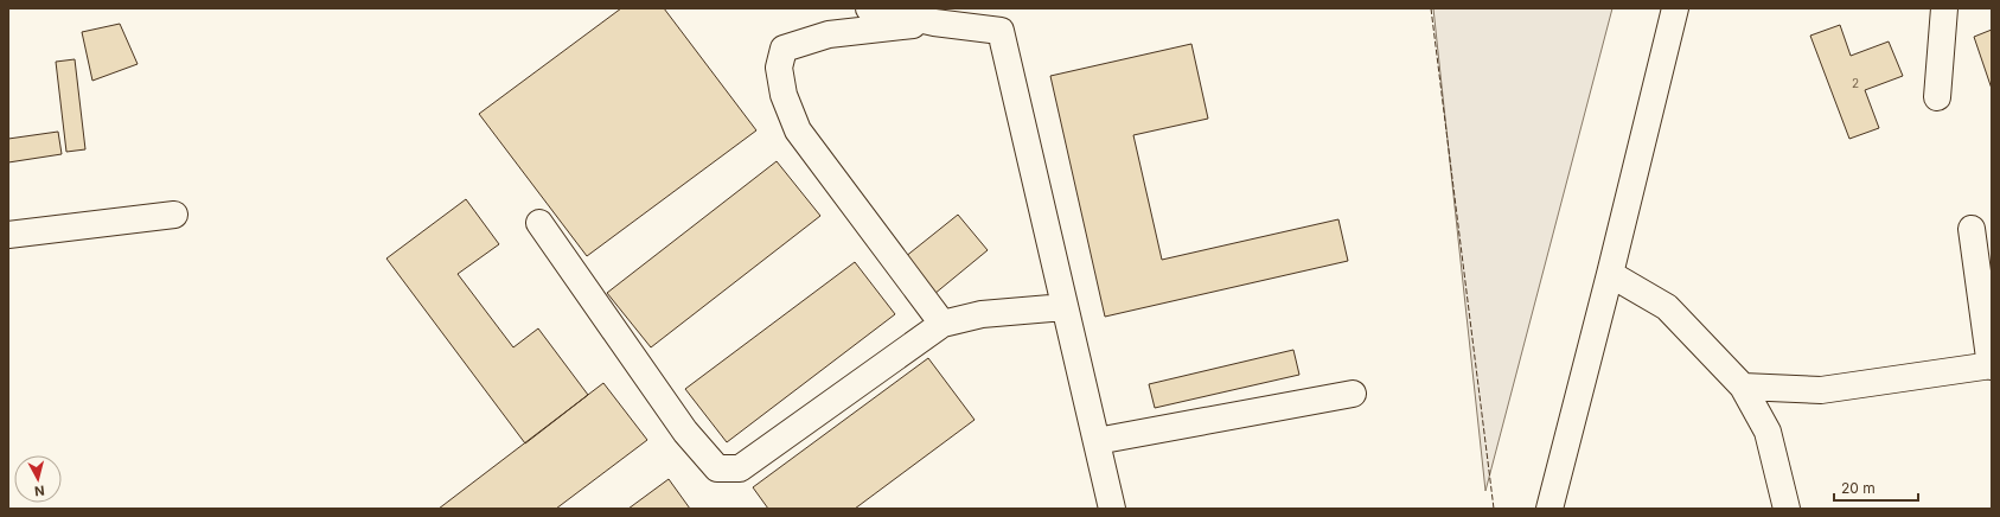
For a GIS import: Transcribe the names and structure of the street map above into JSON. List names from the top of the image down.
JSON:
{
  "house_numbers": ["2"],
  "scale_bar": "20 m",
  "north": "bottom"
}
